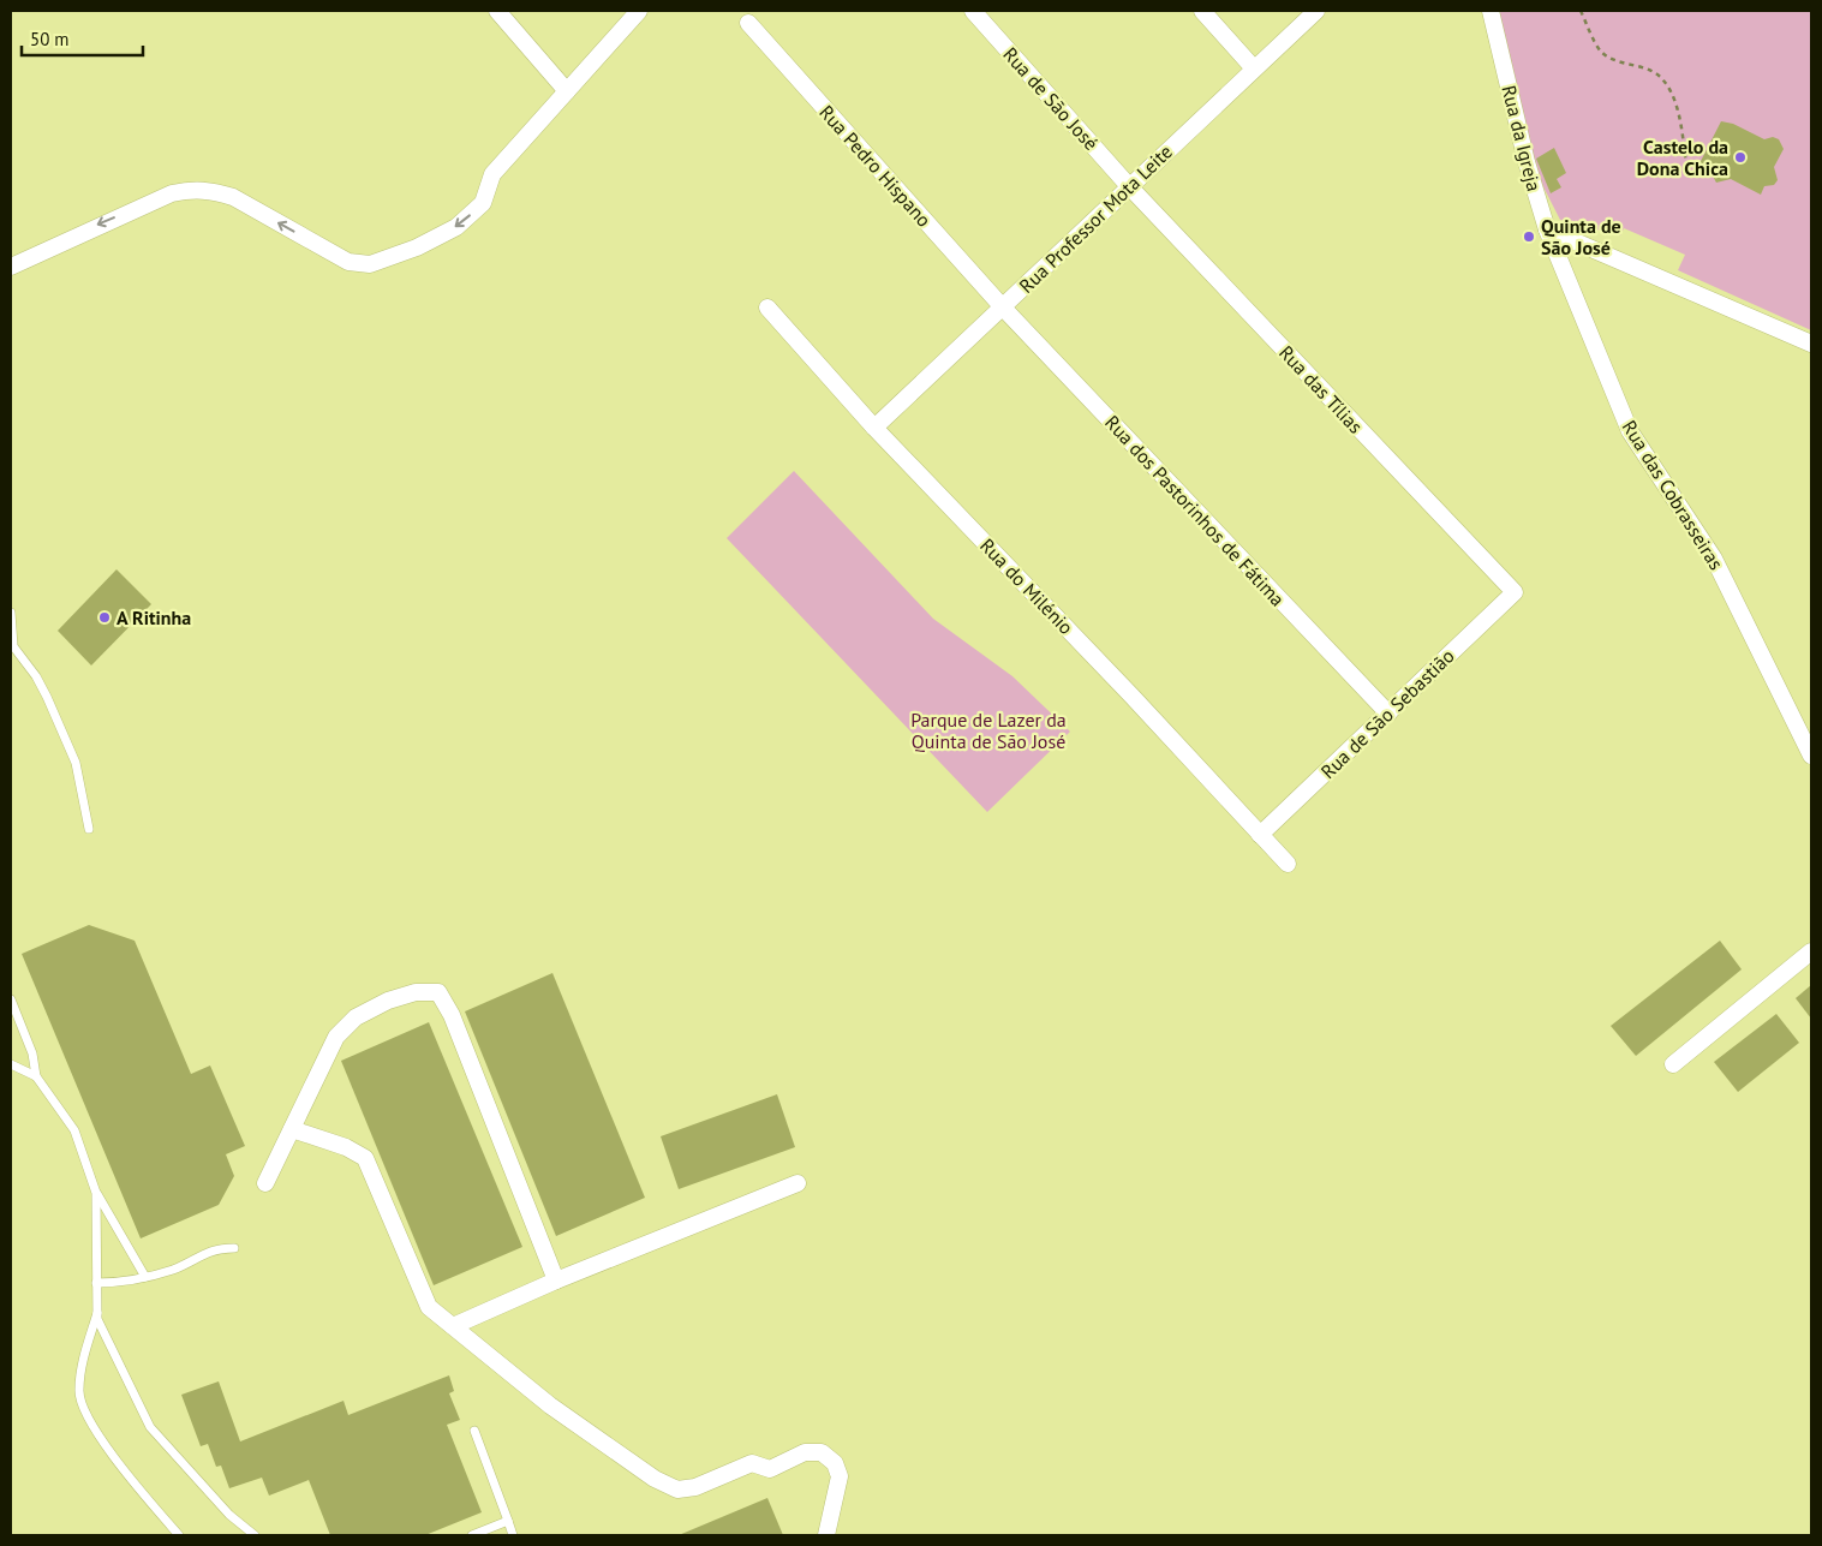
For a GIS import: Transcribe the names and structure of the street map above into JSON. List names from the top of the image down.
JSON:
{
  "streets": {
    "street": [
      "Rua de São José",
      "Rua da Igreja",
      "Rua Pedro Hispano",
      "Rua Professor Mota Leite",
      "Rua das Tílias",
      "Rua das Cobrasseiras",
      "Rua dos Pastorinhos de Fátima",
      "Rua do Milénio",
      "Rua de São Sebastião"
    ]
  },
  "crossings": [
    ["Rua de São José", "Rua Professor Mota Leite"],
    ["Rua de São José", "Rua das Tílias"],
    ["Rua da Igreja", "Rua das Cobrasseiras"],
    ["Rua Pedro Hispano", "Rua Professor Mota Leite"],
    ["Rua Pedro Hispano", "Rua dos Pastorinhos de Fátima"],
    ["Rua Professor Mota Leite", "Rua das Tílias"],
    ["Rua Professor Mota Leite", "Rua dos Pastorinhos de Fátima"],
    ["Rua Professor Mota Leite", "Rua do Milénio"],
    ["Rua das Tílias", "Rua de São Sebastião"],
    ["Rua dos Pastorinhos de Fátima", "Rua de São Sebastião"],
    ["Rua do Milénio", "Rua de São Sebastião"]
  ],
  "parks": ["Parque de Lazer da Quinta de São José"],
  "places": ["Castelo da Dona Chica", "Quinta de São José", "A Ritinha"],
  "scale_bar": "50 m"
}
